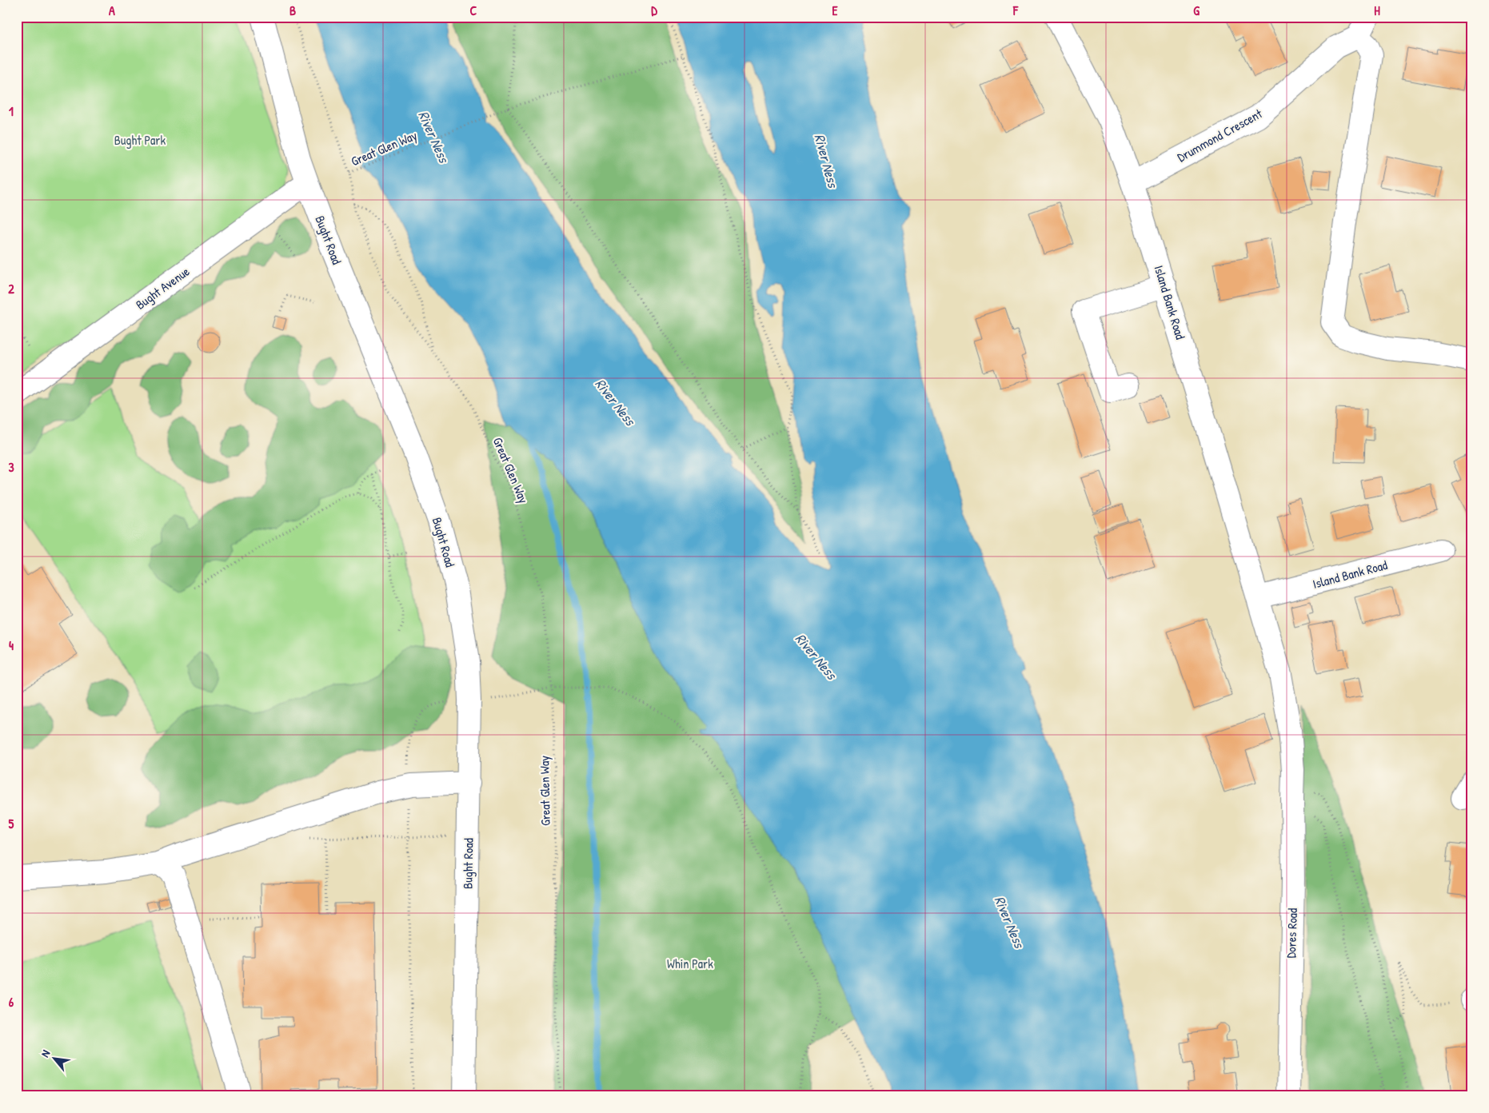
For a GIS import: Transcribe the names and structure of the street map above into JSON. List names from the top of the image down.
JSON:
{
  "streets": {
    "street": [
      "Drummond Crescent",
      "Bught Road",
      "Bught Avenue",
      "Island Bank Road",
      "Dores Road"
    ],
    "path": ["Great Glen Way"]
  },
  "crossings": [
    ["Drummond Crescent", "Island Bank Road"],
    ["Bught Road", "Bught Avenue"],
    ["Island Bank Road", "Dores Road"]
  ],
  "water": ["River Ness"],
  "parks": ["Bught Park", "Whin Park"],
  "north": "top left",
  "grid": {
    "columns": [
      "A",
      "B",
      "C",
      "D",
      "E",
      "F",
      "G",
      "H"
    ],
    "rows": [
      "1",
      "2",
      "3",
      "4",
      "5",
      "6"
    ]
  }
}
